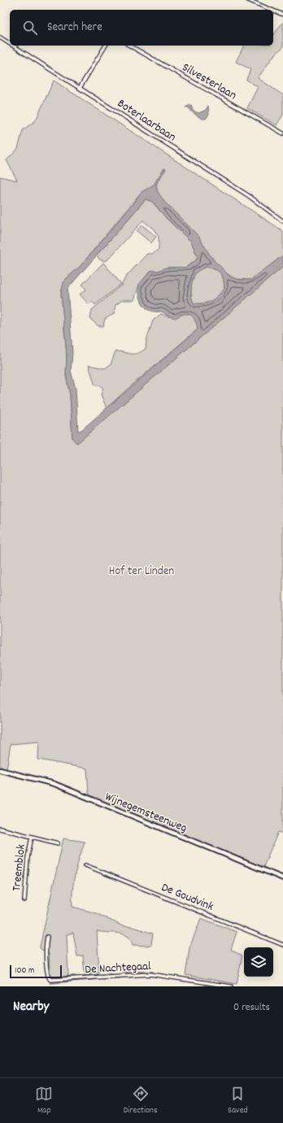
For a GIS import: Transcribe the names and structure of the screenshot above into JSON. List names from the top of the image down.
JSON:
{
  "streets": {
    "street": [
      "Silvesterlaan",
      "Boterlaarbaan",
      "Wijnegemsteenweg",
      "Treemblok",
      "De Goudvink",
      "De Nachtegaal"
    ]
  },
  "parks": ["Hof ter Linden"],
  "scale_bar": "100 m",
  "page": {
    "search": "Search here",
    "scale": "100 m",
    "heading": ["Nearby", "0 results"],
    "nav": ["Map", "Directions", "Saved"]
  }
}
